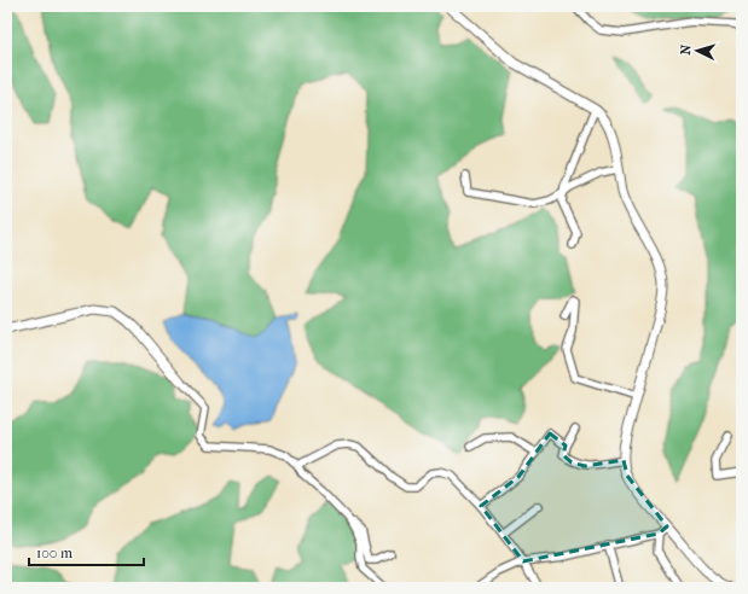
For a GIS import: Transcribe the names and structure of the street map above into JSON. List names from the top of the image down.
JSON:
{
  "scale_bar": "100 m",
  "north": "left"
}
